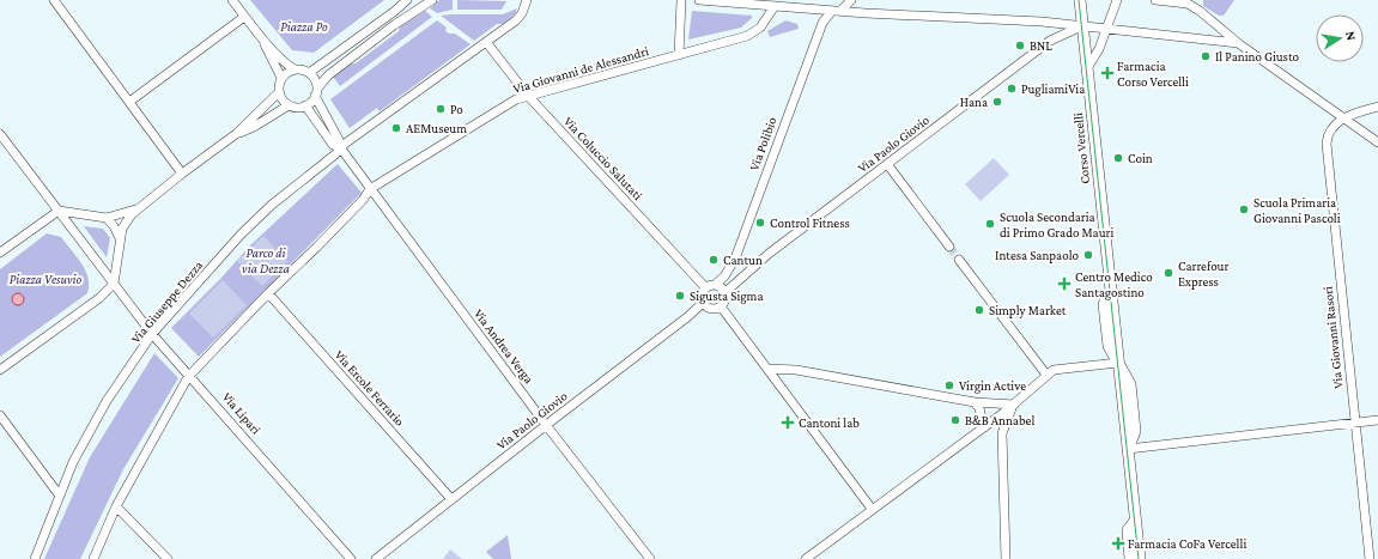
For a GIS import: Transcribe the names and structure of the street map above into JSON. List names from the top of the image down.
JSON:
{
  "streets": {
    "street": [
      "Via Giovanni de Alessandri",
      "Via Polibio",
      "Via Paolo Giovio",
      "Corso Vercelli",
      "Via Coluccio Salutati",
      "Via Giuseppe Dezza",
      "Via Giovanni Rasori",
      "Via Andrea Verga",
      "Via Ercole Ferrario",
      "Via Lipari"
    ]
  },
  "crossings": [
    ["Via Giovanni de Alessandri", "Via Coluccio Salutati"],
    ["Via Giovanni de Alessandri", "Via Andrea Verga"],
    ["Via Polibio", "Via Paolo Giovio"],
    ["Via Polibio", "Via Coluccio Salutati"],
    ["Via Paolo Giovio", "Corso Vercelli"],
    ["Via Paolo Giovio", "Via Coluccio Salutati"],
    ["Via Paolo Giovio", "Via Andrea Verga"],
    ["Via Paolo Giovio", "Via Ercole Ferrario"],
    ["Via Giuseppe Dezza", "Via Andrea Verga"],
    ["Via Giuseppe Dezza", "Via Lipari"]
  ],
  "parks": ["Piazza Po", "Parco di via Dezza", "Piazza Vesuvio"],
  "places": {
    "other": [
      "BNL",
      "Il Panino Giusto",
      "PugliamiVia",
      "Hana",
      "Po",
      "AEMuseum",
      "Coin",
      "Scuola Primaria Giovanni Pascoli",
      "Control Fitness",
      "Scuola Secondaria di Primo Grado Mauri",
      "Intesa Sanpaolo",
      "Cantun",
      "Carrefour Express",
      "Sigusta Sigma",
      "Simply Market",
      "Virgin Active",
      "B&B Annabel"
    ],
    "health": [
      "Farmacia Corso Vercelli",
      "Centro Medico Santagostino",
      "Cantoni lab",
      "Farmacia CoFa Vercelli"
    ]
  },
  "north": "right"
}
